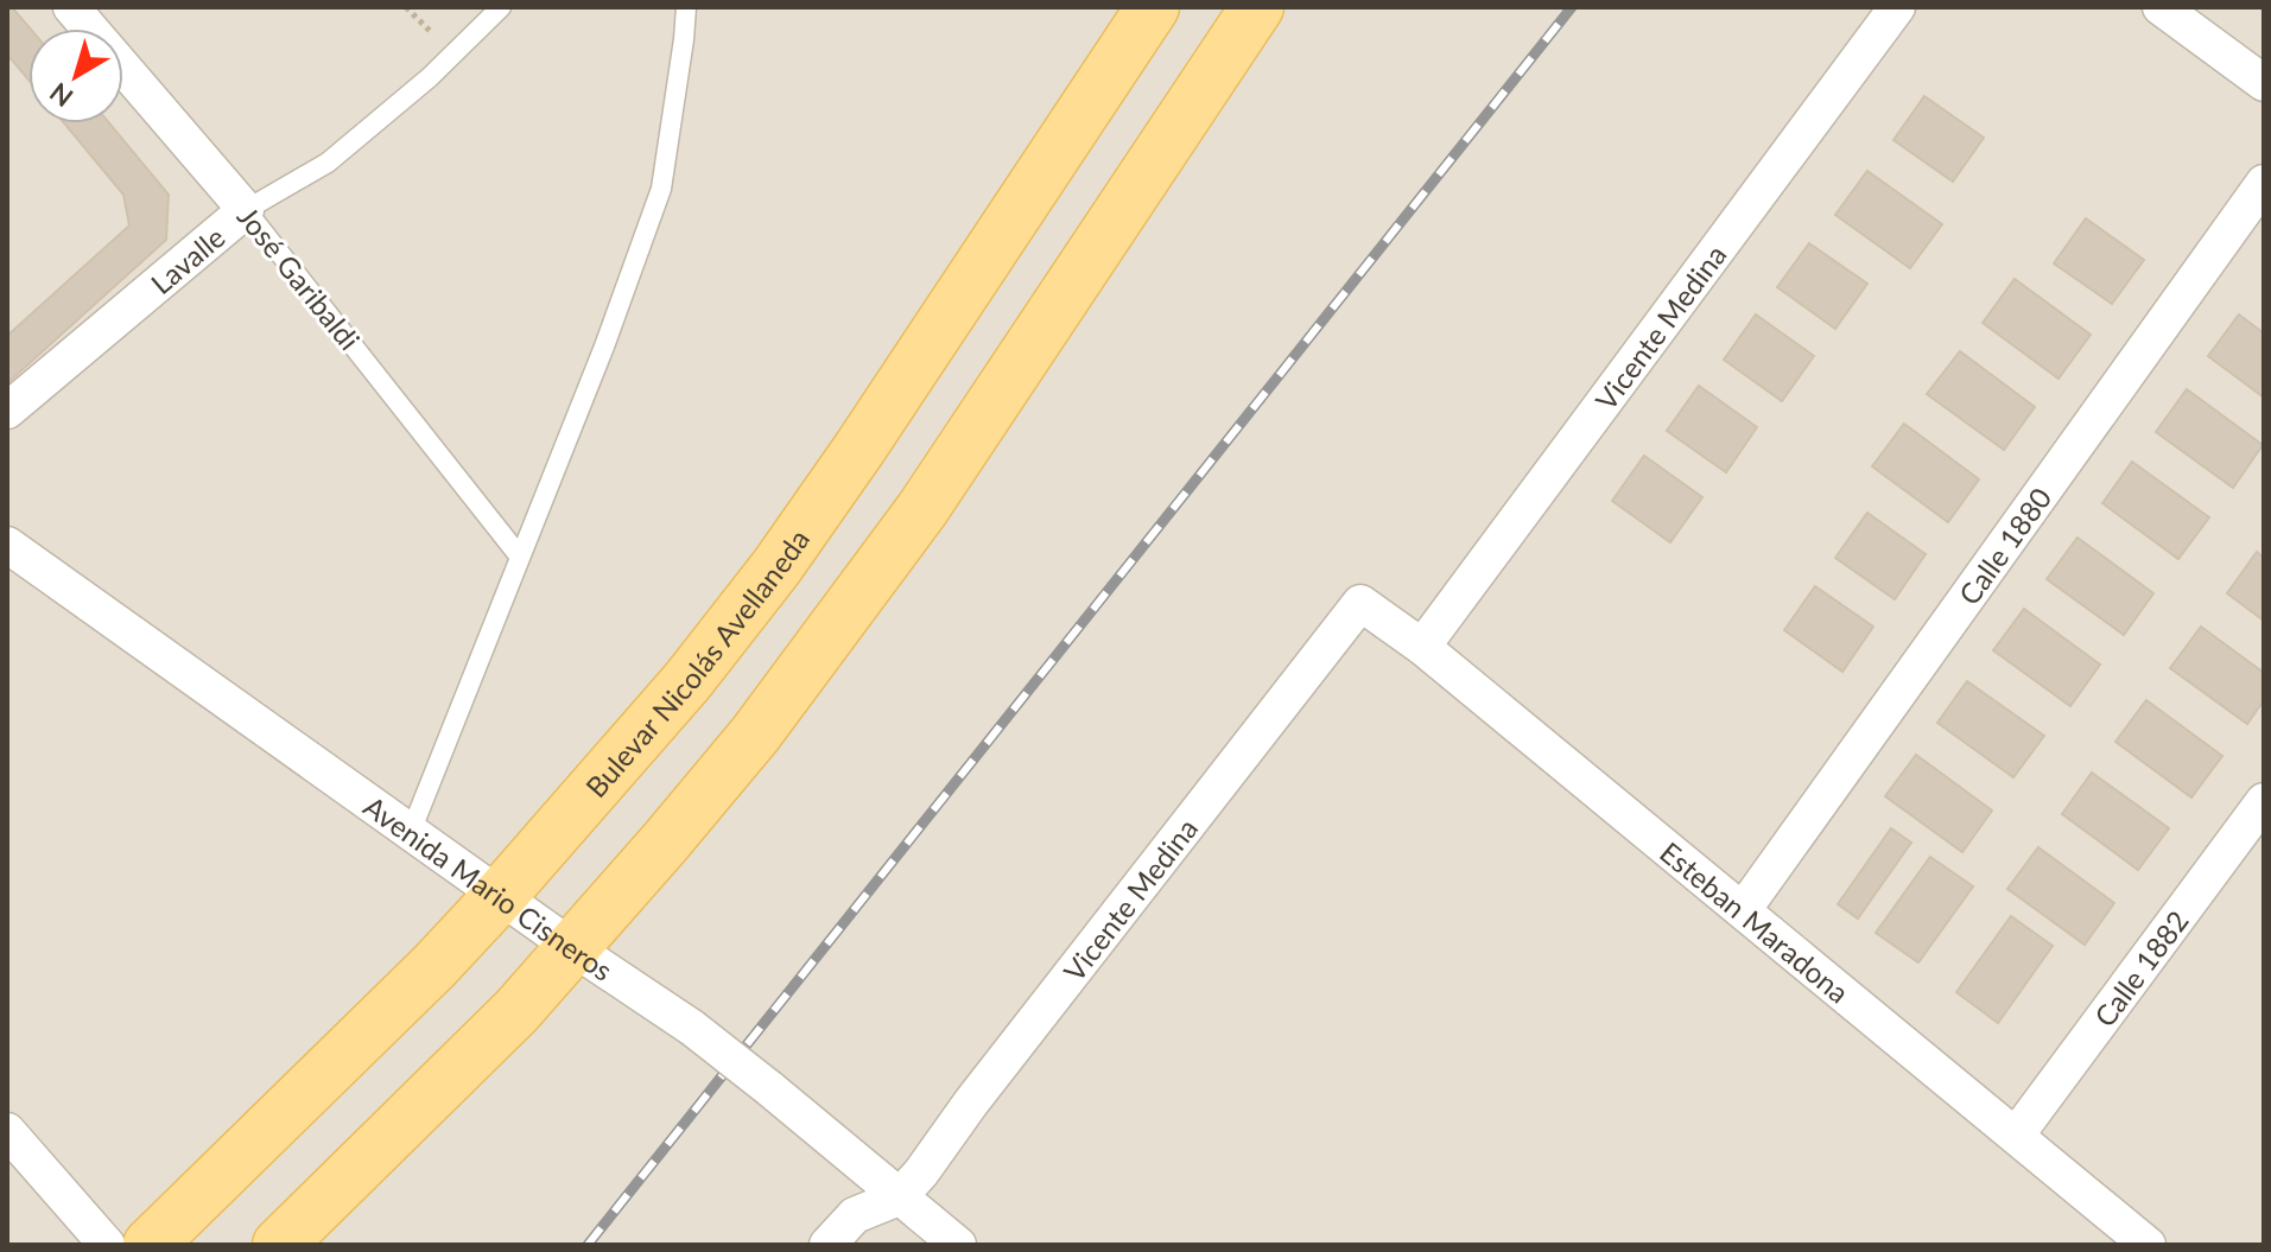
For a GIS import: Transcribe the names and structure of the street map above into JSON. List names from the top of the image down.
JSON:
{
  "streets": {
    "main road": ["Bulevar Nicolás Avellaneda"],
    "street": [
      "Lavalle",
      "José Garibaldi",
      "Vicente Medina",
      "Calle 1880",
      "Avenida Mario Cisneros",
      "Esteban Maradona",
      "Calle 1882"
    ]
  },
  "crossings": [
    ["Lavalle", "José Garibaldi"],
    ["Vicente Medina", "Avenida Mario Cisneros"],
    ["Vicente Medina", "Esteban Maradona"],
    ["Calle 1880", "Esteban Maradona"],
    ["Bulevar Nicolás Avellaneda", "Avenida Mario Cisneros"],
    ["Esteban Maradona", "Calle 1882"]
  ],
  "north": "bottom left"
}
